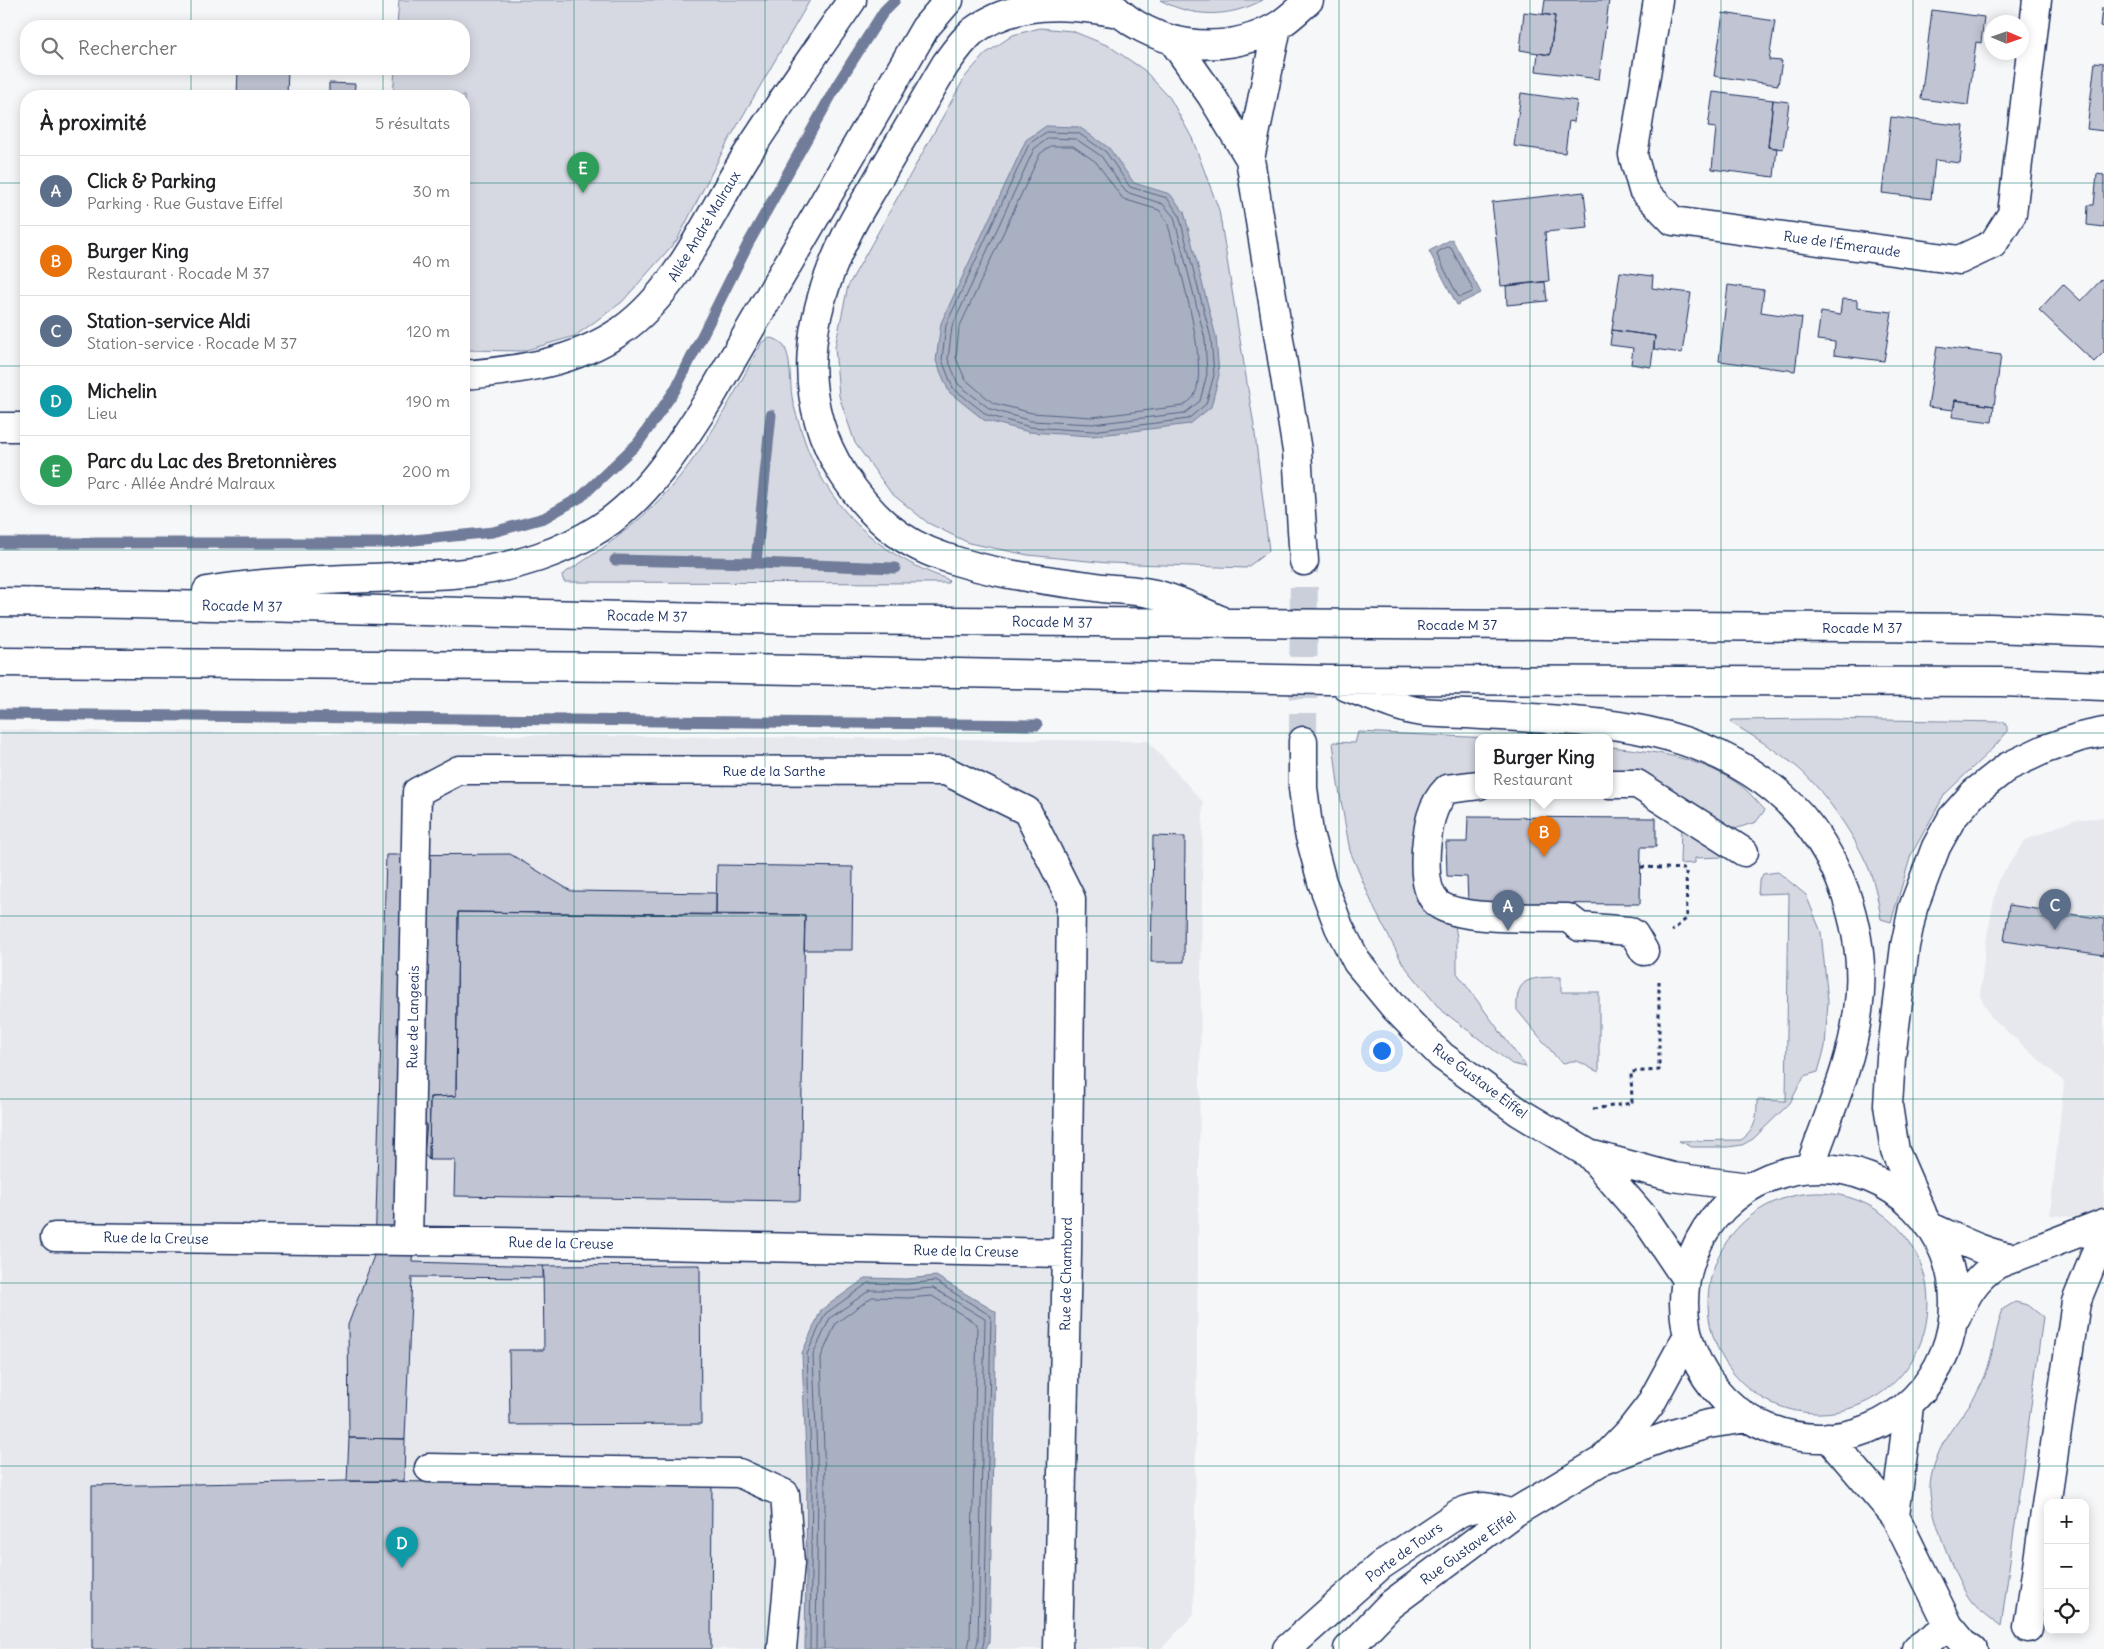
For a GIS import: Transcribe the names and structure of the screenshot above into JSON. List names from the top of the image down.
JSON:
{
  "streets": {
    "main road": [
      "Allée André Malraux",
      "Rue de l'Émeraude",
      "Rocade M 37",
      "Rue de la Sarthe",
      "Rue de Langeais",
      "Rue Gustave Eiffel",
      "Rue de la Creuse",
      "Rue de Chambord",
      "Porte de Tours"
    ]
  },
  "crossings": [
    ["Rue de la Sarthe", "Rue de Langeais"],
    ["Rue de la Sarthe", "Rue de Chambord"],
    ["Rue de Langeais", "Rue de la Creuse"],
    ["Rue Gustave Eiffel", "Porte de Tours"],
    ["Rue de la Creuse", "Rue de Chambord"]
  ],
  "north": "right",
  "page": {
    "search": "Rechercher",
    "heading": ["À proximité", "5 résultats"],
    "pins": [
      "E",
      "B",
      "C",
      "A",
      "D"
    ],
    "list": [
      {
        "mark": "A",
        "name": "Click & Parking",
        "note": "Parking · Rue Gustave Eiffel",
        "value": "30 m"
      },
      {
        "mark": "B",
        "name": "Burger King",
        "note": "Restaurant · Rocade M 37",
        "value": "40 m"
      },
      {
        "mark": "C",
        "name": "Station-service Aldi",
        "note": "Station-service · Rocade M 37",
        "value": "120 m"
      },
      {
        "mark": "D",
        "name": "Michelin",
        "note": "Lieu",
        "value": "190 m"
      },
      {
        "mark": "E",
        "name": "Parc du Lac des Bretonnières",
        "note": "Parc · Allée André Malraux",
        "value": "200 m"
      }
    ],
    "popup": ["Burger King", "Restaurant"],
    "map_buttons": ["+", "−"]
  }
}
